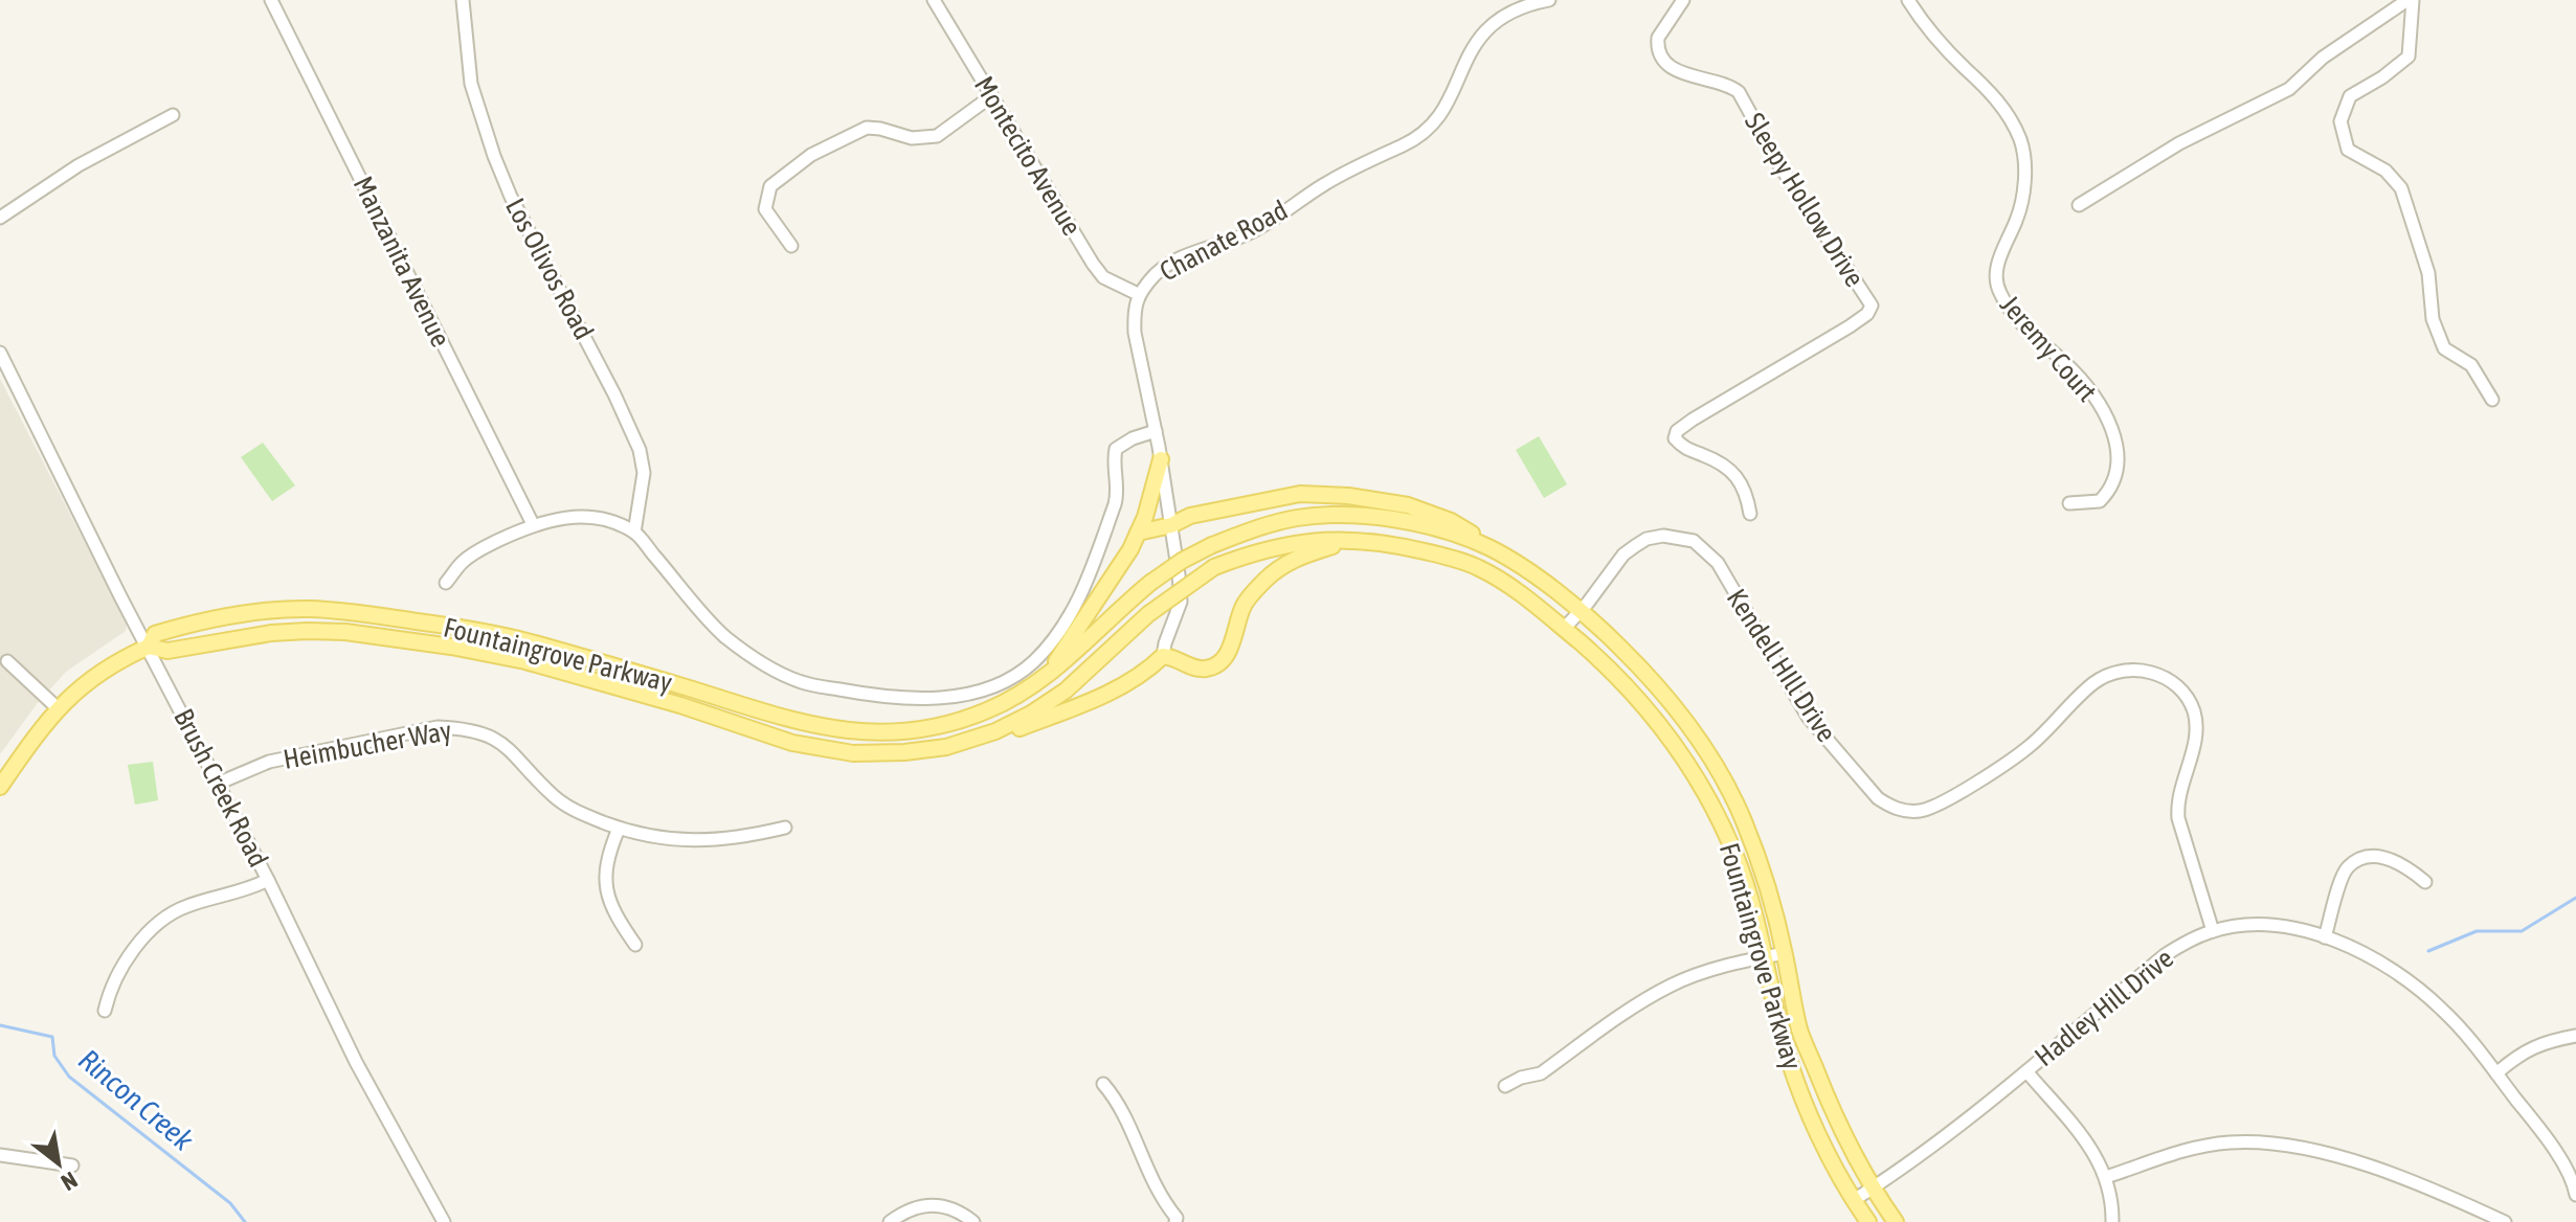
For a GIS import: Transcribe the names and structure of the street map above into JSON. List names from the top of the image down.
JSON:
{
  "streets": {
    "main road": ["Fountaingrove Parkway"],
    "street": [
      "Montecito Avenue",
      "Sleepy Hollow Drive",
      "Chanate Road",
      "Manzanita Avenue",
      "Los Olivos Road",
      "Jeremy Court",
      "Kendell HIll Drive",
      "Heimbucher Way",
      "Brush Creek Road",
      "Hadley Hill Drive"
    ]
  },
  "crossings": [
    ["Montecito Avenue", "Chanate Road"],
    ["Fountaingrove Parkway", "Kendell HIll Drive"],
    ["Fountaingrove Parkway", "Brush Creek Road"],
    ["Fountaingrove Parkway", "Hadley Hill Drive"],
    ["Kendell HIll Drive", "Hadley Hill Drive"],
    ["Heimbucher Way", "Brush Creek Road"]
  ],
  "water": ["Rincon Creek"],
  "north": "bottom right"
}
